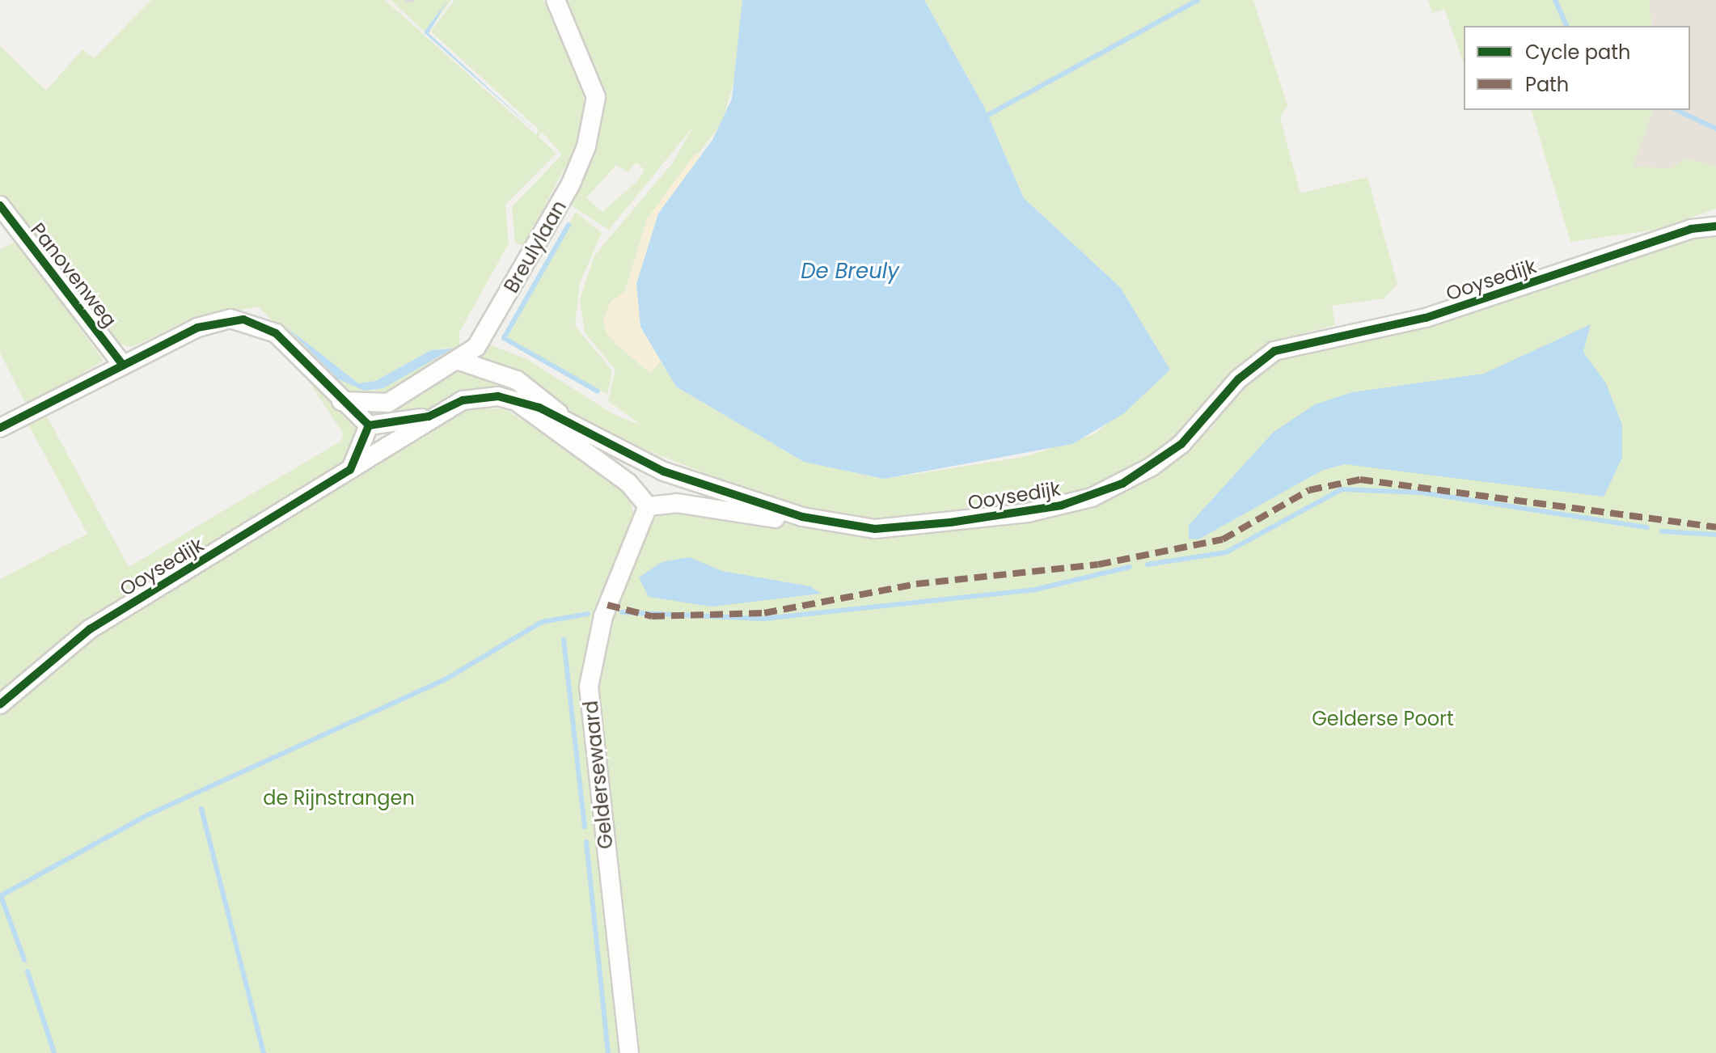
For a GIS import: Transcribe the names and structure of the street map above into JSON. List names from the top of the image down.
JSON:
{
  "streets": {
    "street": [
      "Breulylaan",
      "Panovenweg",
      "Ooysedijk",
      "Geldersewaard"
    ]
  },
  "water": ["De Breuly"],
  "parks": ["Gelderse Poort", "de Rijnstrangen"],
  "legend": ["Cycle path", "Path"]
}
